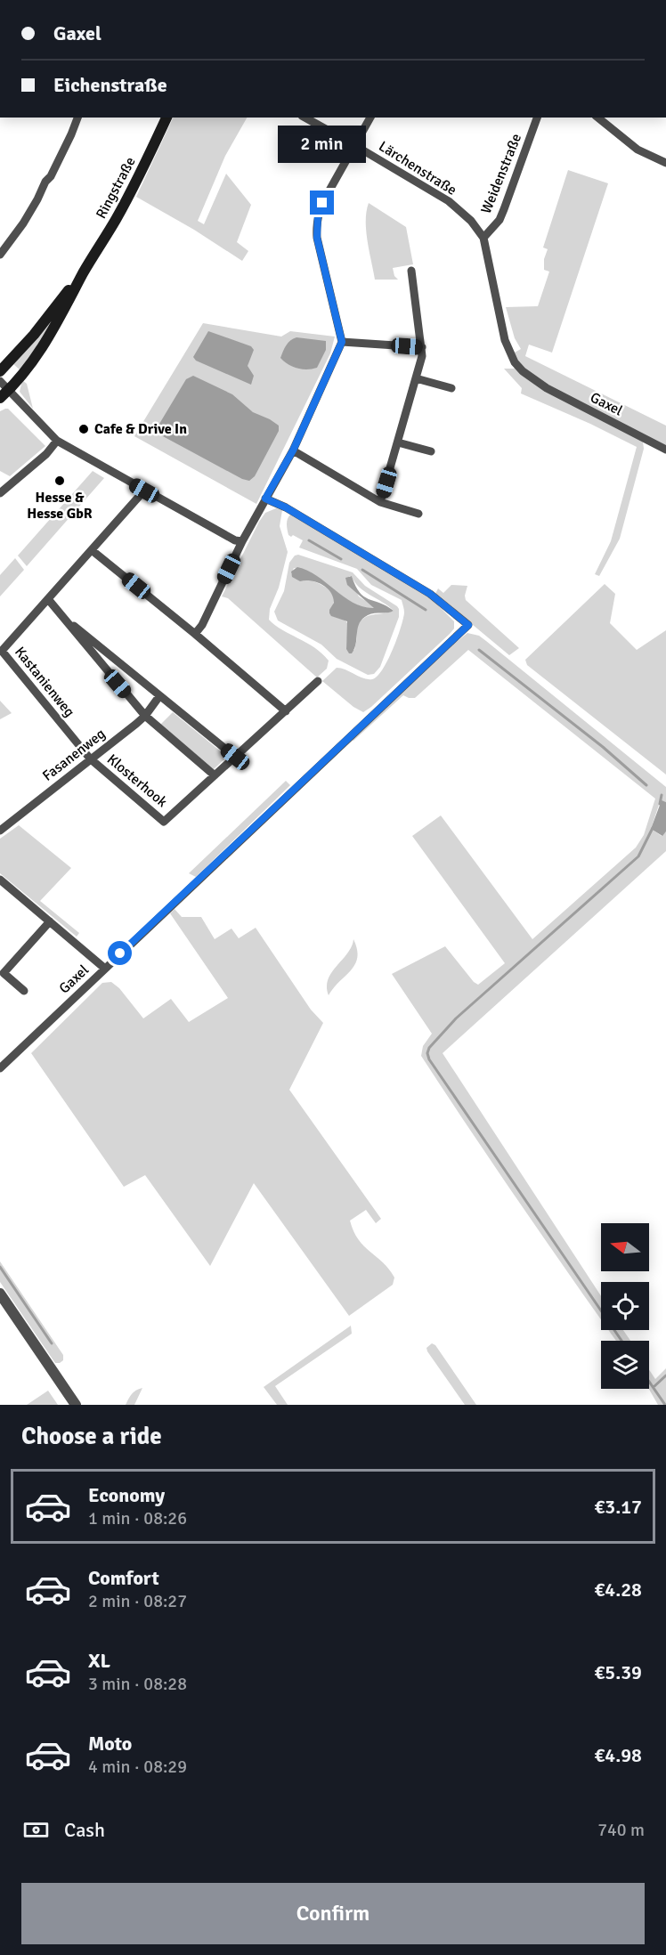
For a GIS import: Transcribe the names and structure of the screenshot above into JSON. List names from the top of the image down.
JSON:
{
  "streets": {
    "main road": ["Ringstraße"],
    "street": [
      "Lärchenstraße",
      "Weidenstraße",
      "Gaxel",
      "Kastanienweg",
      "Fasanenweg",
      "Klosterhook"
    ]
  },
  "crossings": [
    ["Lärchenstraße", "Weidenstraße"],
    ["Lärchenstraße", "Gaxel"],
    ["Weidenstraße", "Gaxel"],
    ["Kastanienweg", "Fasanenweg"],
    ["Kastanienweg", "Klosterhook"],
    ["Fasanenweg", "Klosterhook"]
  ],
  "places": ["Cafe & Drive In", "Hesse & Hesse GbR"],
  "north": "left",
  "page": {
    "banner": ["Gaxel", "Eichenstraße"],
    "bubble": "2 min",
    "heading": "Choose a ride",
    "list": [
      {
        "name": "Economy",
        "note": "1 min · 08:26",
        "value": "€3.17"
      },
      {
        "name": "Comfort",
        "note": "2 min · 08:27",
        "value": "€4.28"
      },
      {
        "name": "XL",
        "note": "3 min · 08:28",
        "value": "€5.39"
      },
      {
        "name": "Moto",
        "note": "4 min · 08:29",
        "value": "€4.98"
      }
    ],
    "pay": ["Cash", "740 m"],
    "buttons": "Confirm"
  }
}
